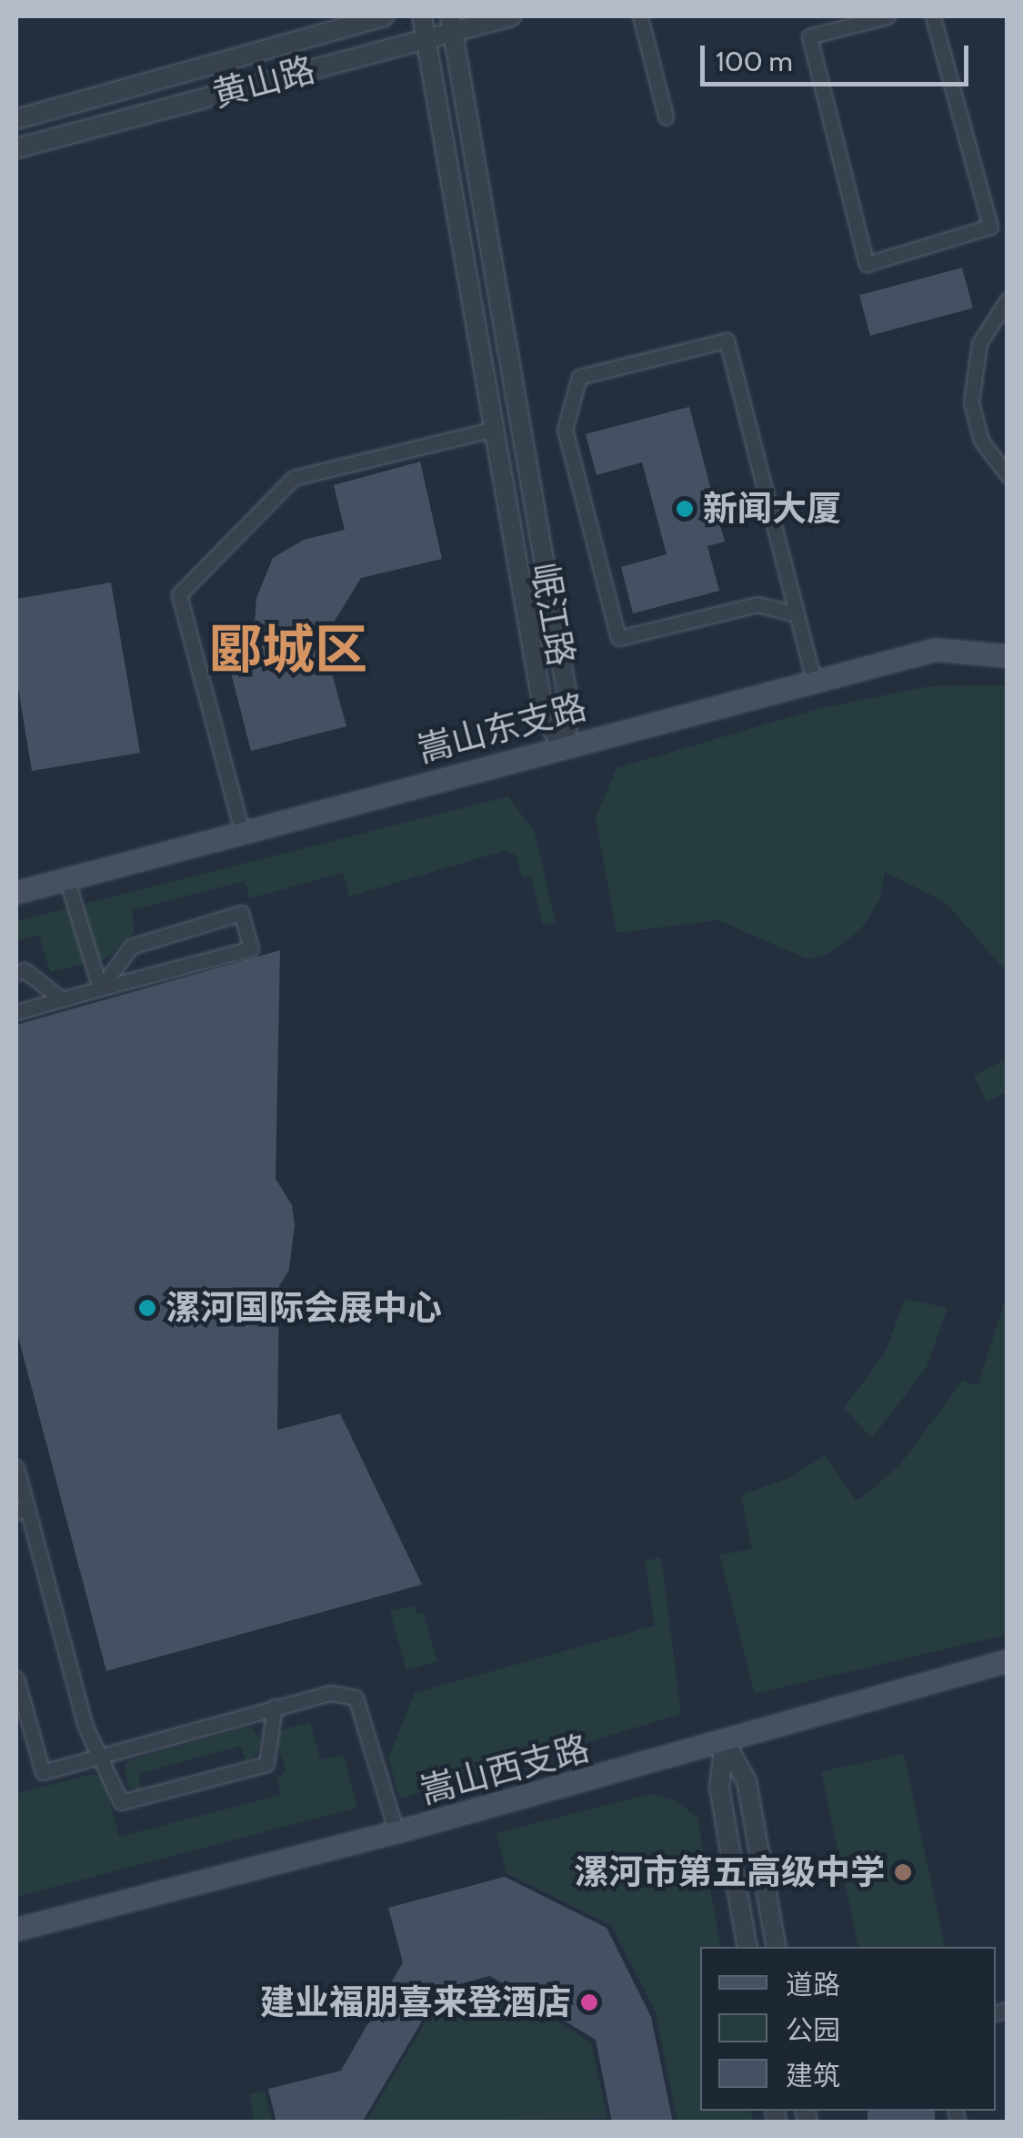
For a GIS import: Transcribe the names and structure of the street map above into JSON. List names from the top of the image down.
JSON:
{
  "streets": {
    "main road": ["嵩山东支路", "嵩山西支路"],
    "street": ["黄山路", "岷江路"]
  },
  "crossings": [
    ["黄山路", "岷江路"],
    ["岷江路", "嵩山东支路"]
  ],
  "districts": ["郾城区"],
  "places": [
    "新闻大厦",
    "漯河国际会展中心",
    "漯河市第五高级中学",
    "建业福朋喜来登酒店"
  ],
  "legend": ["道路", "公园", "建筑"],
  "scale_bar": "100 m"
}
